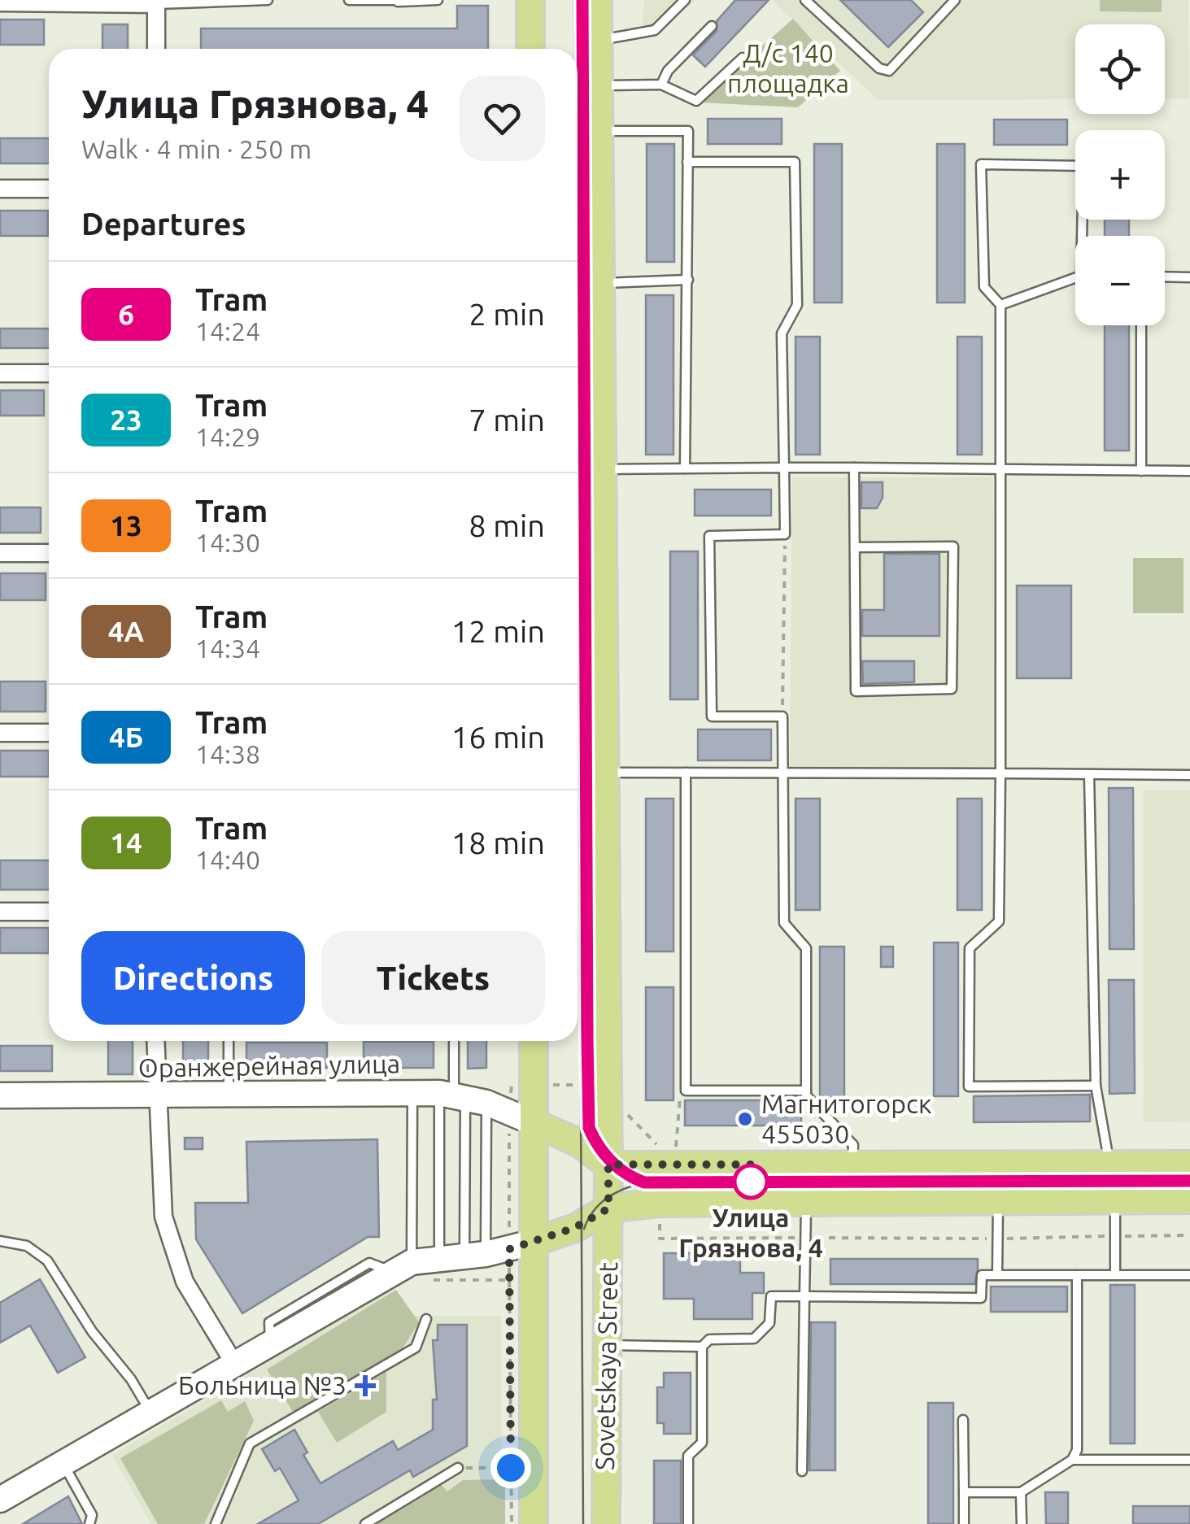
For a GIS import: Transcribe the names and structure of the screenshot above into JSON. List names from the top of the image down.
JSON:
{
  "streets": {
    "main road": ["Оранжерейная улица", "Sovetskaya Street"]
  },
  "parks": ["Д/с 140 площадка"],
  "places": {
    "other": ["Магнитогорск 455030", "Улица Грязнова, 4"],
    "health": ["Больница №3"]
  },
  "lines": ["tram line 6"],
  "page": {
    "map_buttons": ["+", "−"],
    "heading": [
      ["Улица Грязнова, 4", "Walk · 4 min · 250 m"],
      "Departures"
    ],
    "list": [
      {
        "mark": "6",
        "name": "Tram",
        "note": "14:24",
        "value": "2 min"
      },
      {
        "mark": "23",
        "name": "Tram",
        "note": "14:29",
        "value": "7 min"
      },
      {
        "mark": "13",
        "name": "Tram",
        "note": "14:30",
        "value": "8 min"
      },
      {
        "mark": "4А",
        "name": "Tram",
        "note": "14:34",
        "value": "12 min"
      },
      {
        "mark": "4Б",
        "name": "Tram",
        "note": "14:38",
        "value": "16 min"
      },
      {
        "mark": "14",
        "name": "Tram",
        "note": "14:40",
        "value": "18 min"
      }
    ],
    "buttons": ["Directions", "Tickets"]
  }
}
